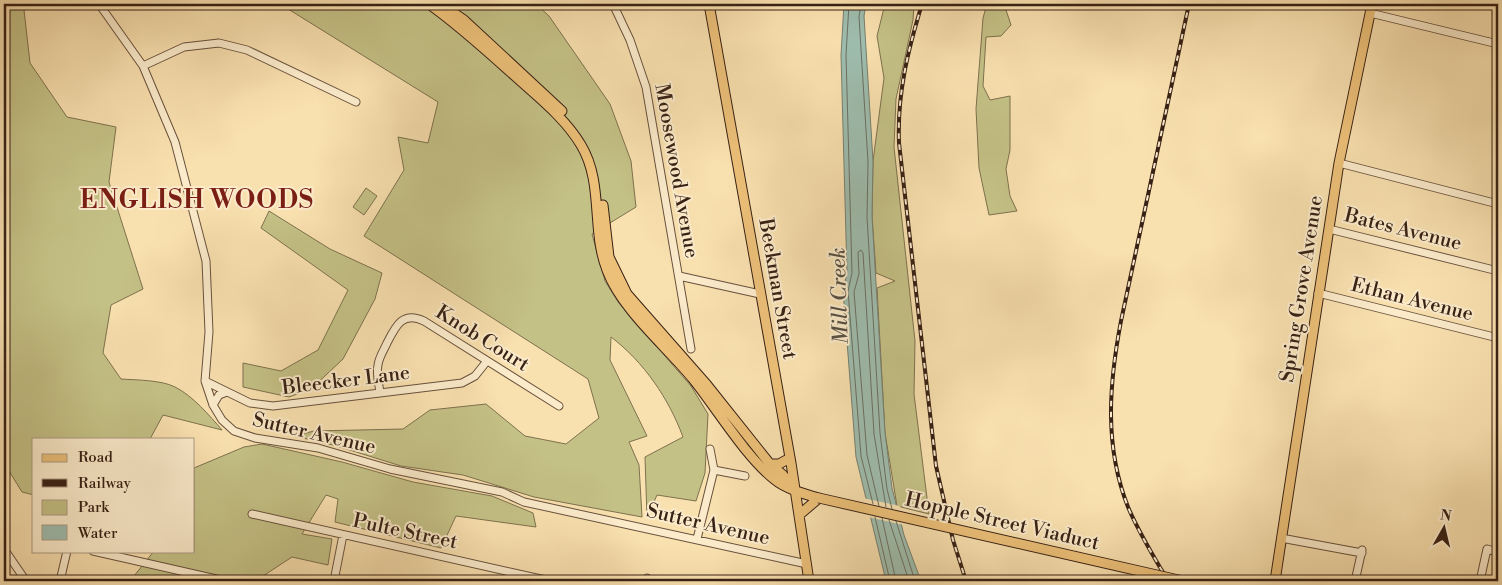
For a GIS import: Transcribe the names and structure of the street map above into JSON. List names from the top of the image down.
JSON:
{
  "streets": {
    "main road": ["Beekman Street", "Spring Grove Avenue", "Hopple Street Viaduct"],
    "street": [
      "Moosewood Avenue",
      "Bates Avenue",
      "Ethan Avenue",
      "Knob Court",
      "Bleecker Lane",
      "Sutter Avenue",
      "Pulte Street"
    ]
  },
  "crossings": [
    ["Bates Avenue", "Spring Grove Avenue"],
    ["Beekman Street", "Sutter Avenue"],
    ["Beekman Street", "Hopple Street Viaduct"],
    ["Spring Grove Avenue", "Ethan Avenue"],
    ["Knob Court", "Bleecker Lane"],
    ["Bleecker Lane", "Sutter Avenue"]
  ],
  "districts": ["ENGLISH WOODS"],
  "water": ["Mill Creek"],
  "legend": [
    "Road",
    "Railway",
    "Park",
    "Water"
  ],
  "north": "top"
}
